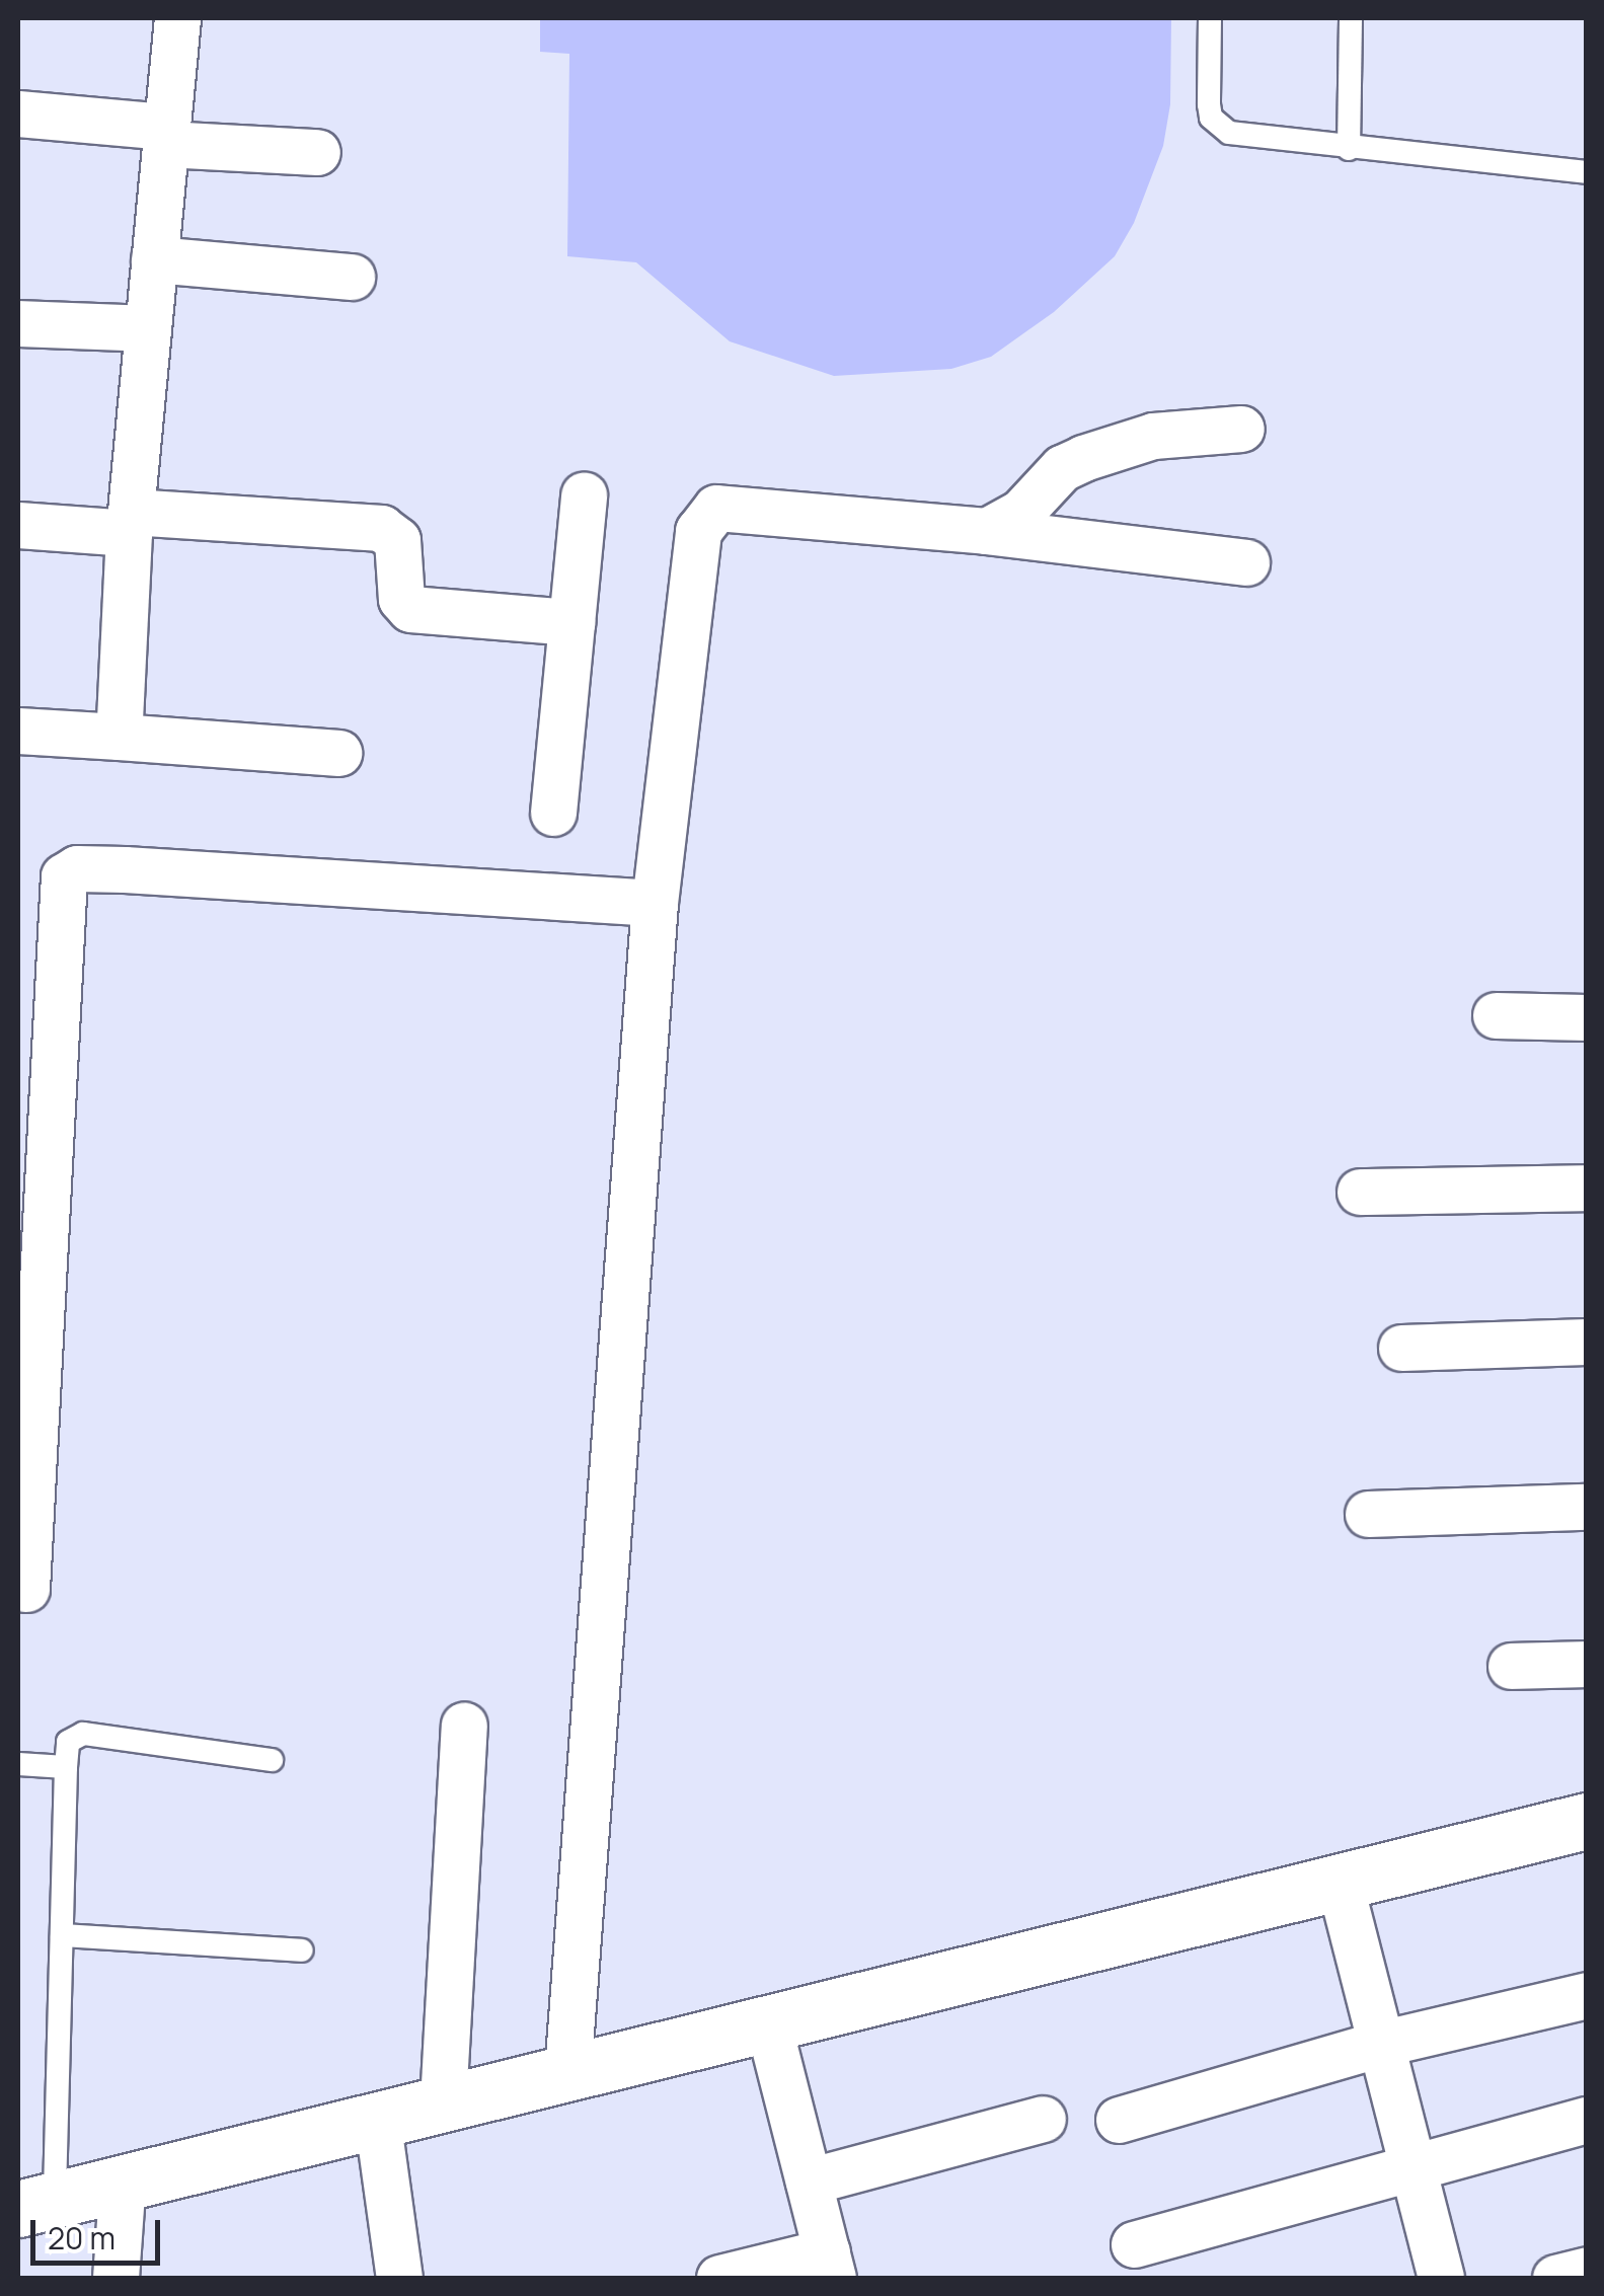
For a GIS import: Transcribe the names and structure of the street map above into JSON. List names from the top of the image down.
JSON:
{
  "scale_bar": "20 m"
}
